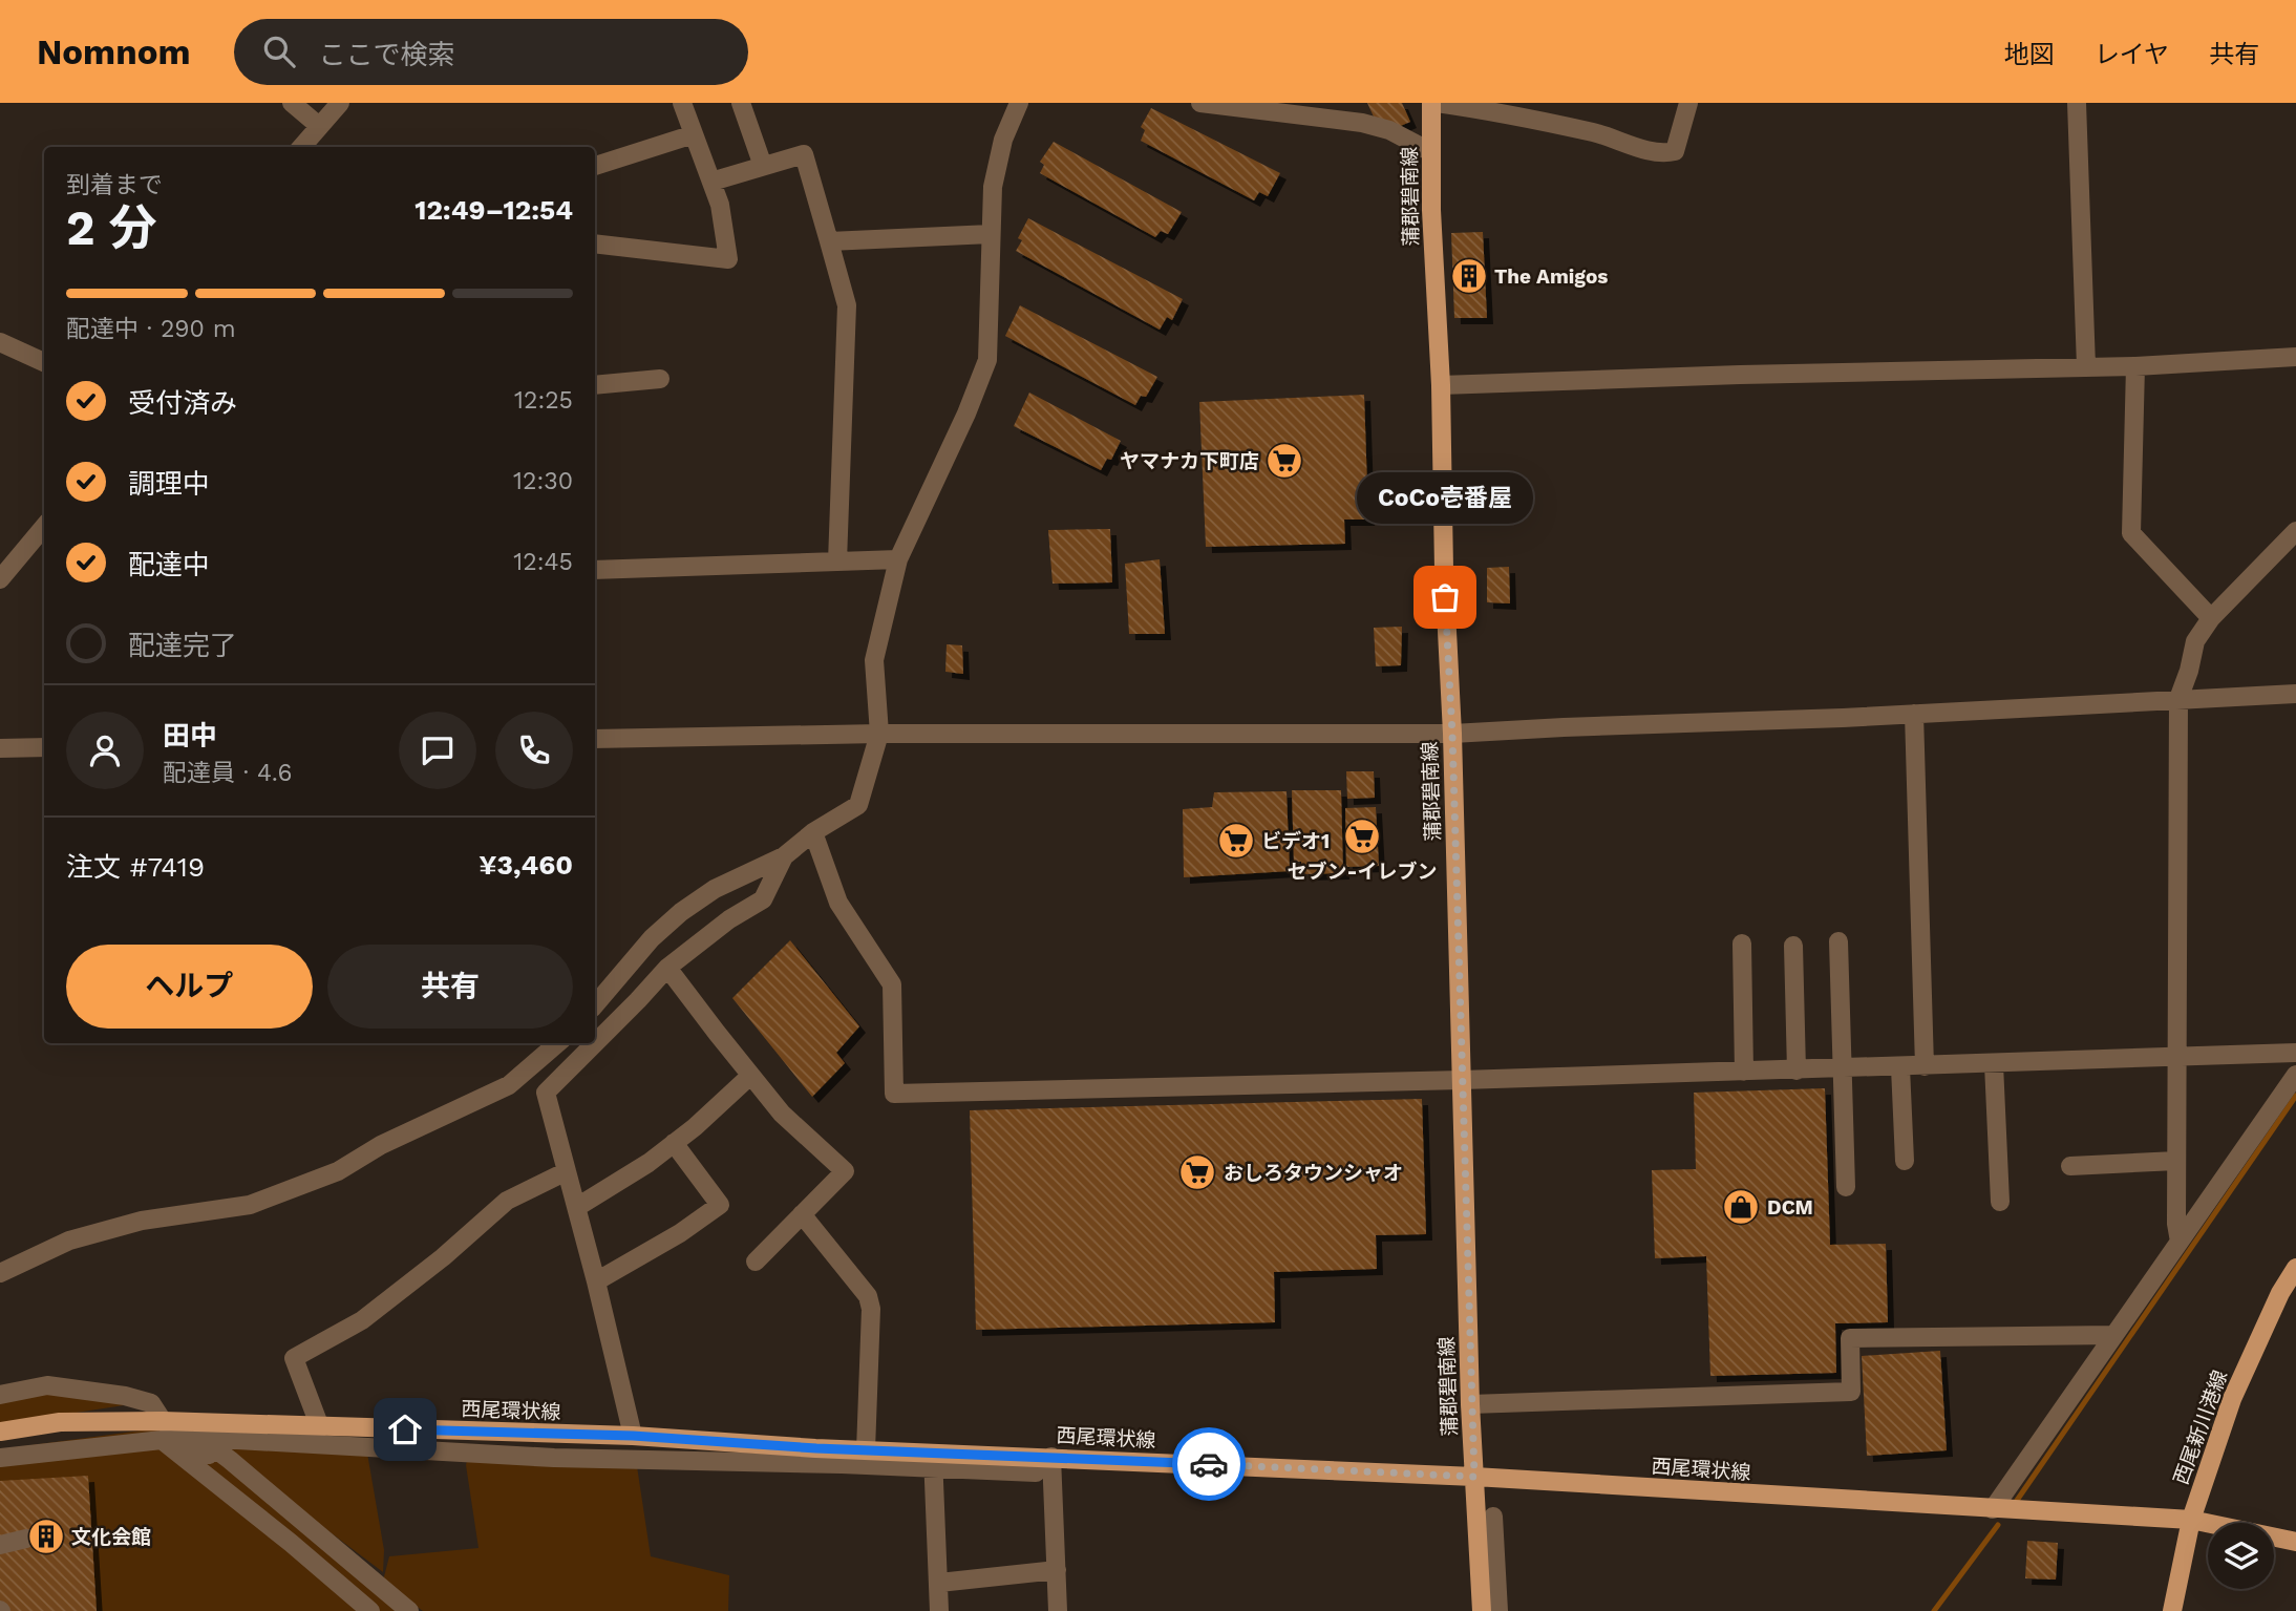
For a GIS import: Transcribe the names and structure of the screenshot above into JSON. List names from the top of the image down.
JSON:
{
  "streets": {
    "main road": ["蒲郡碧南線", "西尾環状線", "西尾新川港線"]
  },
  "crossings": [
    ["蒲郡碧南線", "西尾環状線"],
    ["西尾環状線", "西尾新川港線"]
  ],
  "places": {
    "building": ["The Amigos", "文化会館"],
    "supermarket": [
      "ヤマナカ下町店",
      "セブン-イレブン",
      "ビデオ1",
      "おしろタウンシャオ"
    ],
    "other": ["CoCo壱番屋"],
    "shop": ["DCM"]
  },
  "page": {
    "header": "Nomnom",
    "search": "ここで検索",
    "nav": ["地図", "レイヤ", "共有"],
    "heading": ["2 分", "到着まで", "12:49–12:54"],
    "panel": [
      "田中",
      "配達員 · 4.6",
      "注文 #7419",
      "¥3,460"
    ],
    "bar": "配達中 · 290 m",
    "list": [
      ["受付済み", "12:25"],
      ["調理中", "12:30"],
      ["配達中", "12:45"],
      "配達完了"
    ],
    "bubble": "CoCo壱番屋",
    "buttons": ["ヘルプ", "共有"]
  }
}
